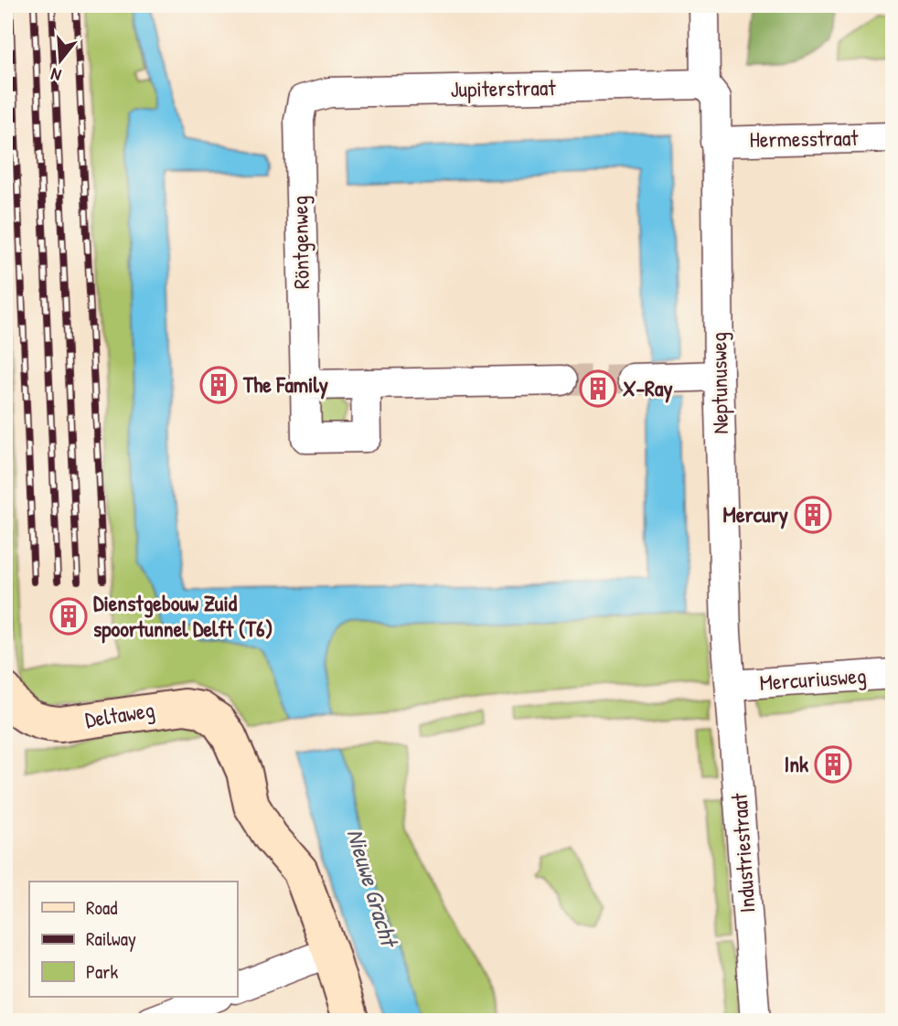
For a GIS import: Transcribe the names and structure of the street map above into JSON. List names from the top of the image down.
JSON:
{
  "streets": {
    "street": [
      "Jupiterstraat",
      "Hermesstraat",
      "Röntgenweg",
      "Neptunusweg",
      "Mercuriusweg",
      "Deltaweg",
      "Industriestraat"
    ]
  },
  "crossings": [
    ["Jupiterstraat", "Röntgenweg"],
    ["Jupiterstraat", "Neptunusweg"],
    ["Hermesstraat", "Neptunusweg"],
    ["Neptunusweg", "Mercuriusweg"],
    ["Neptunusweg", "Industriestraat"],
    ["Mercuriusweg", "Industriestraat"]
  ],
  "water": ["Nieuwe Gracht"],
  "places": {
    "building": [
      "The Family",
      "X-Ray",
      "Mercury",
      "Dienstgebouw Zuid spoortunnel Delft (T6)",
      "Ink"
    ]
  },
  "legend": ["Road", "Railway", "Park"],
  "north": "bottom"
}
